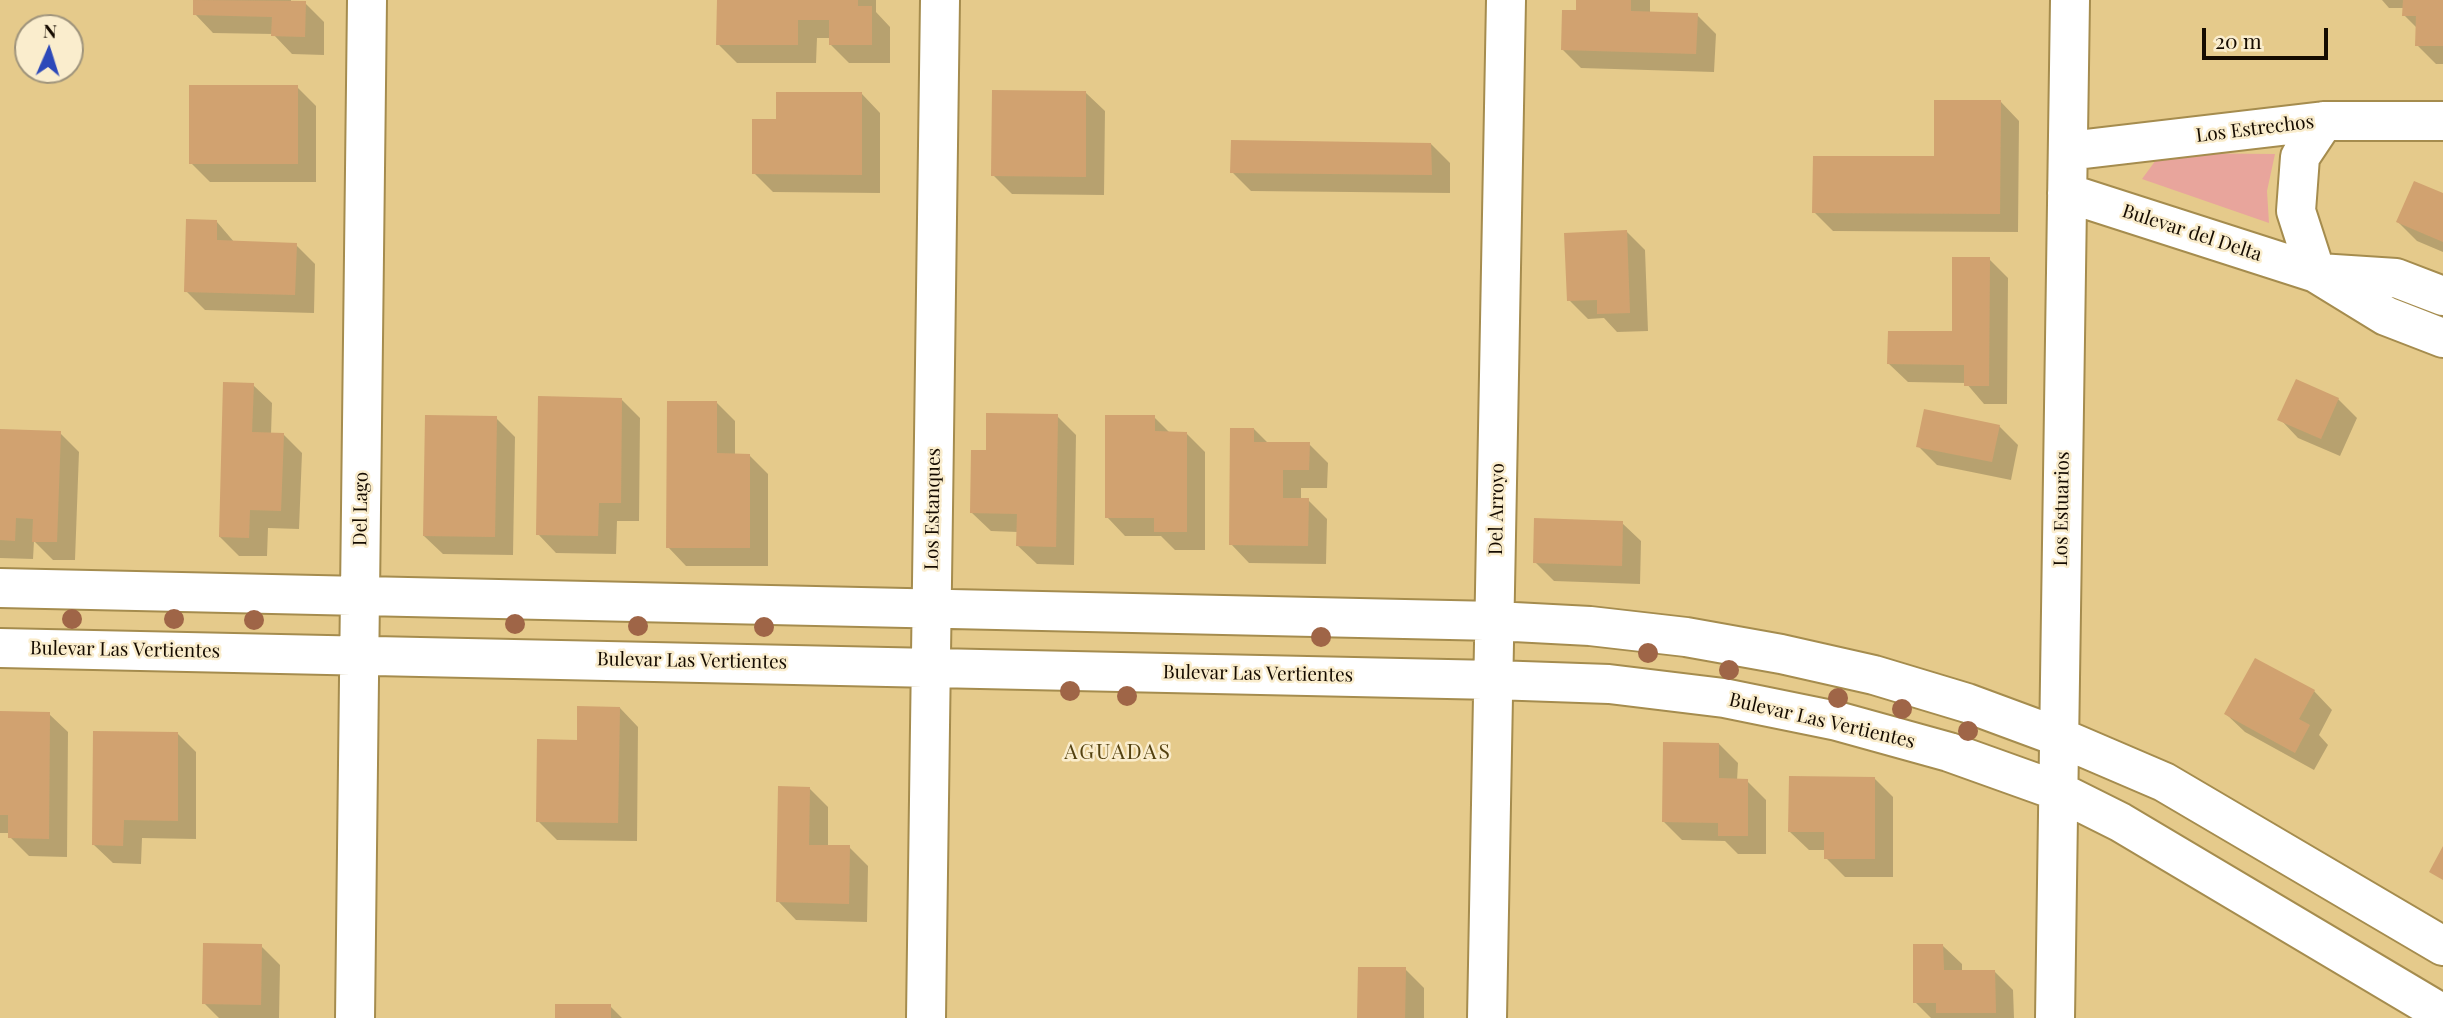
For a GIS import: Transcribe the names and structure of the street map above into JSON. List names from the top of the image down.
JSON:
{
  "streets": {
    "street": [
      "Los Estrechos",
      "Bulevar del Delta",
      "Del Lago",
      "Los Estanques",
      "Del Arroyo",
      "Los Estuarios",
      "Bulevar Las Vertientes"
    ]
  },
  "crossings": [
    ["Los Estrechos", "Los Estuarios"],
    ["Bulevar del Delta", "Los Estuarios"],
    ["Del Lago", "Bulevar Las Vertientes"],
    ["Los Estanques", "Bulevar Las Vertientes"],
    ["Del Arroyo", "Bulevar Las Vertientes"],
    ["Los Estuarios", "Bulevar Las Vertientes"]
  ],
  "districts": ["AGUADAS"],
  "scale_bar": "20 m",
  "north": "top"
}
